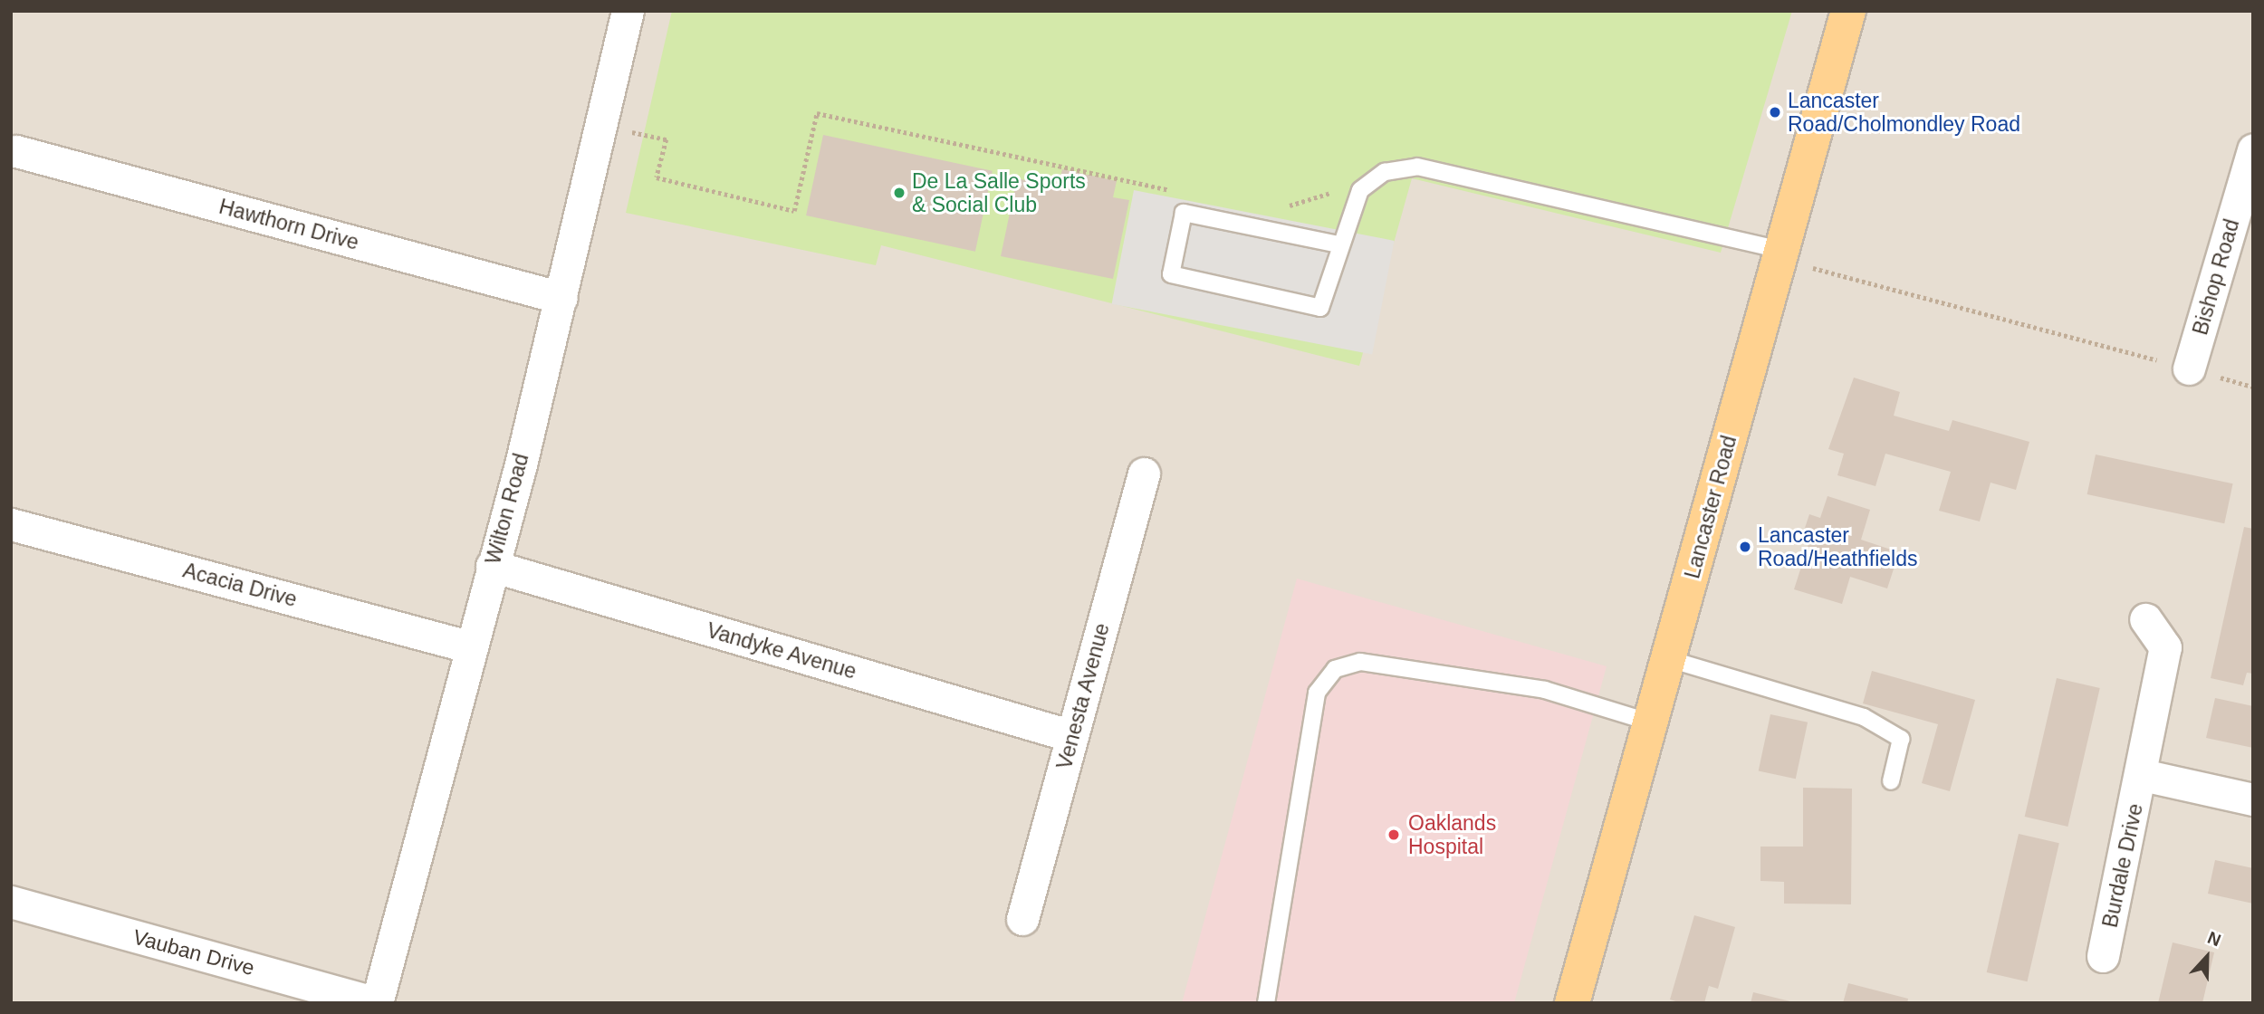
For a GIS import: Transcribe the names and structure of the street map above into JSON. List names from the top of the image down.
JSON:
{
  "streets": {
    "main road": ["Lancaster Road"],
    "street": [
      "Hawthorn Drive",
      "Bishop Road",
      "Wilton Road",
      "Acacia Drive",
      "Vandyke Avenue",
      "Venesta Avenue",
      "Burdale Drive",
      "Vauban Drive"
    ]
  },
  "crossings": [
    ["Hawthorn Drive", "Wilton Road"],
    ["Wilton Road", "Acacia Drive"],
    ["Wilton Road", "Vandyke Avenue"],
    ["Wilton Road", "Vauban Drive"],
    ["Vandyke Avenue", "Venesta Avenue"]
  ],
  "places": [
    "Lancaster Road/Cholmondley Road",
    "De La Salle Sports & Social Club",
    "Lancaster Road/Heathfields",
    "Oaklands Hospital"
  ],
  "north": "top"
}
